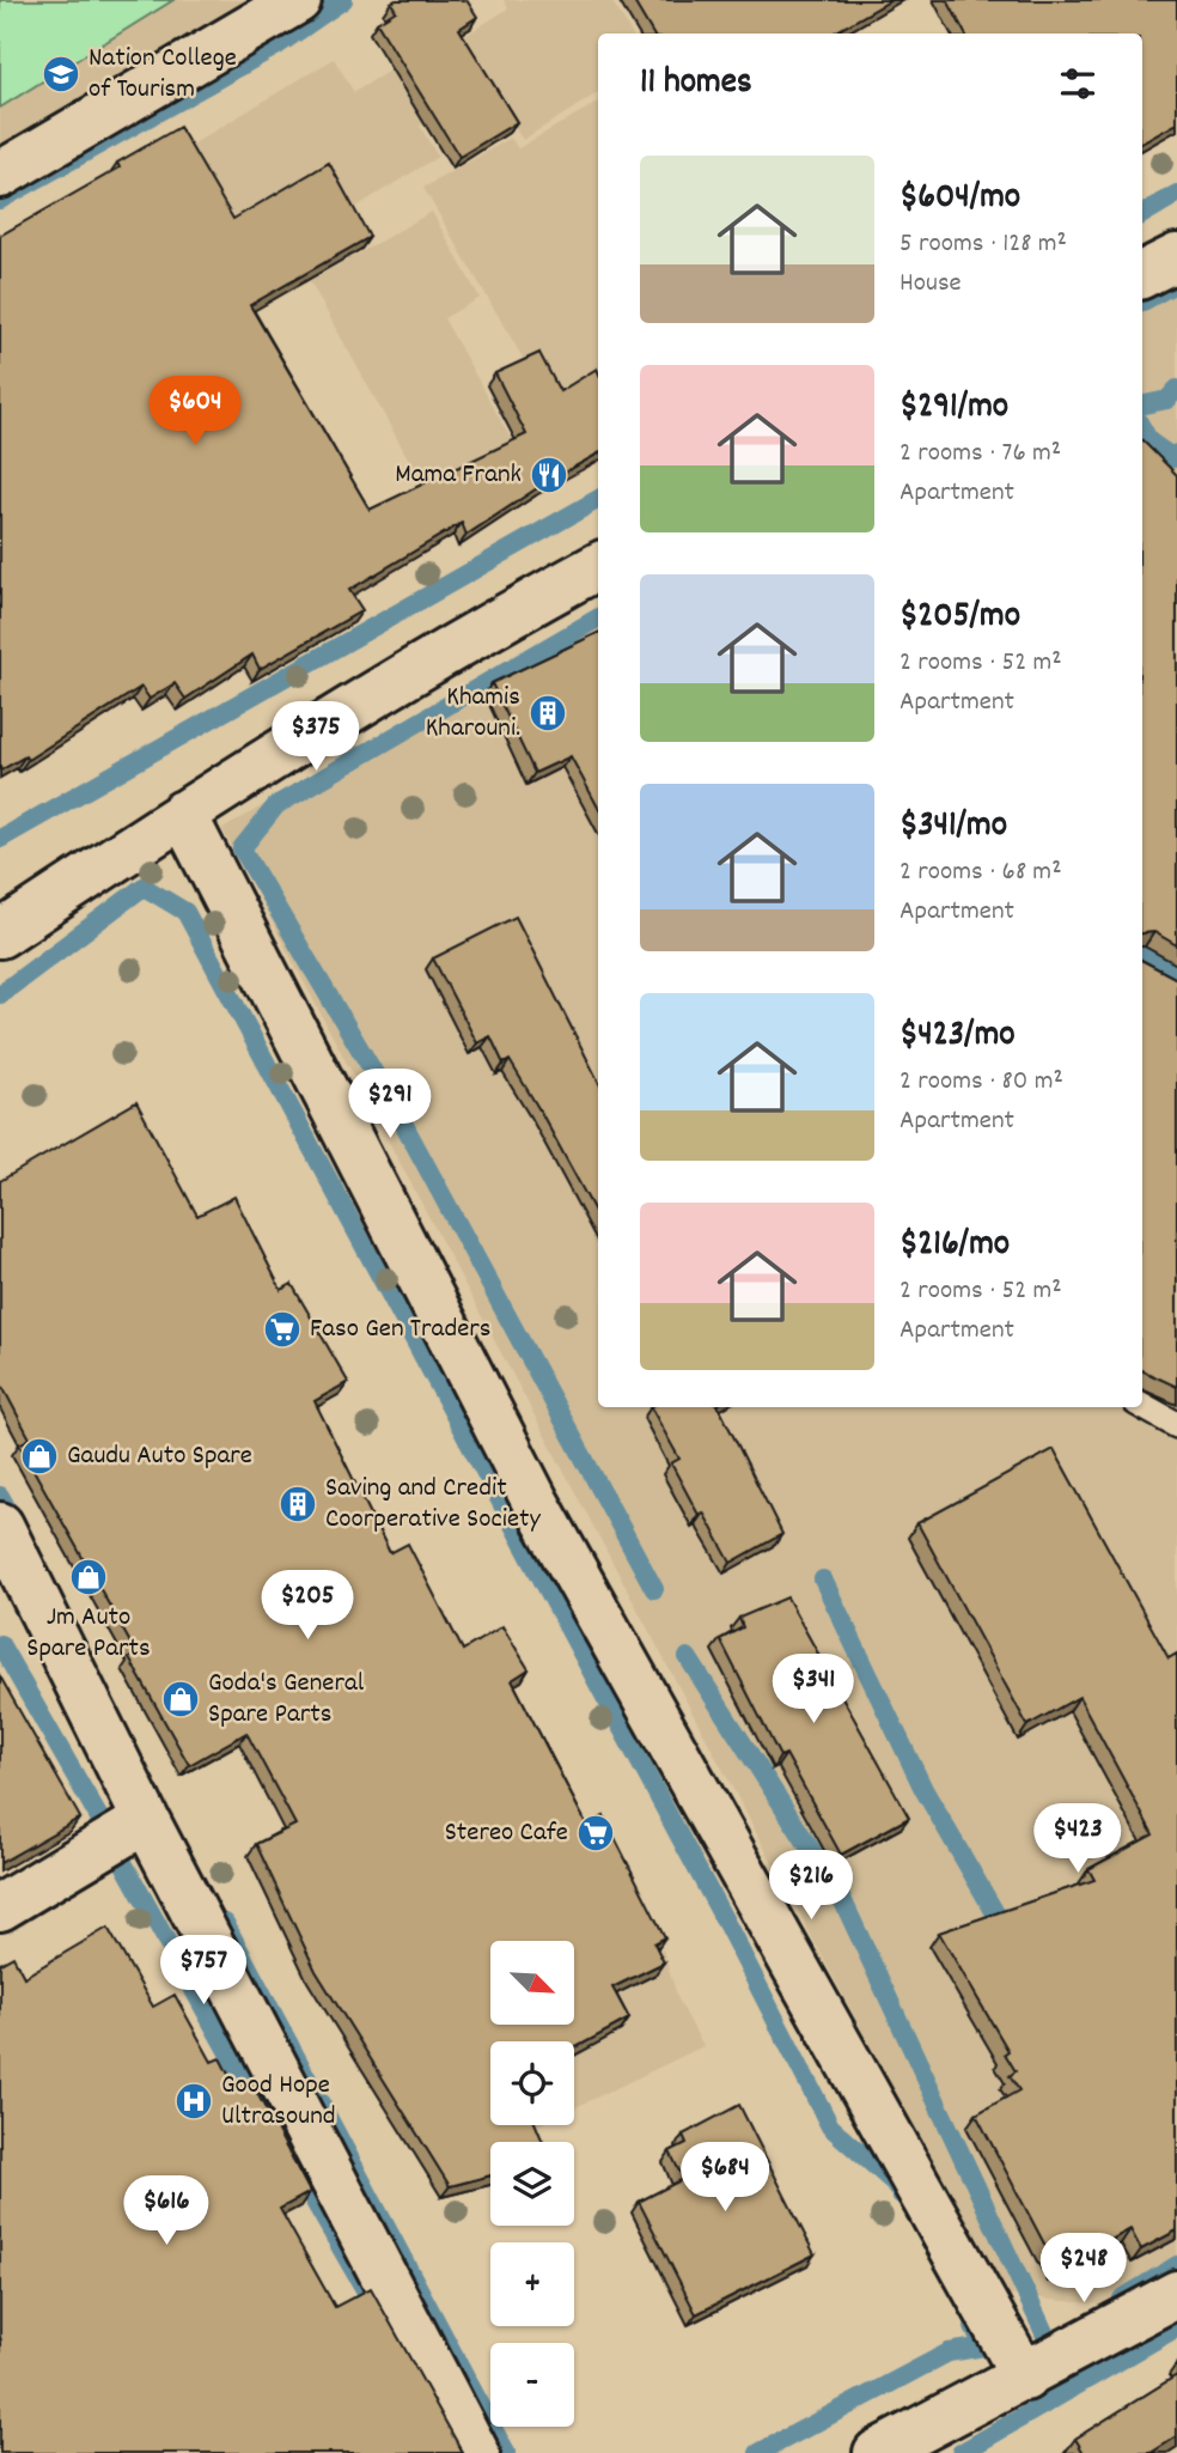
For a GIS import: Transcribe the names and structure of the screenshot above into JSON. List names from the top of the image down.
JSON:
{
  "places": {
    "school or university": ["Nation College of Tourism"],
    "restaurant": ["Mama Frank"],
    "building": ["Khamis Kharouni.", "Saving and Credit Coorperative Society"],
    "supermarket": ["Faso Gen Traders", "Stereo Cafe"],
    "shop": ["Gaudu Auto Spare", "Jm Auto Spare Parts", "Goda's General Spare Parts"],
    "hospital": ["Good Hope Ultrasound"]
  },
  "north": "bottom right",
  "page": {
    "heading": "11 homes",
    "list": [
      {
        "name": "$604/mo",
        "note": "5 rooms · 128 m² · House"
      },
      {
        "name": "$291/mo",
        "note": "2 rooms · 76 m² · Apartment"
      },
      {
        "name": "$205/mo",
        "note": "2 rooms · 52 m² · Apartment"
      },
      {
        "name": "$341/mo",
        "note": "2 rooms · 68 m² · Apartment"
      },
      {
        "name": "$423/mo",
        "note": "2 rooms · 80 m² · Apartment"
      },
      {
        "name": "$216/mo",
        "note": "2 rooms · 52 m² · Apartment"
      }
    ],
    "price": [
      "$604",
      "$375",
      "$291",
      "$205",
      "$341",
      "$423",
      "$216",
      "$757",
      "$684",
      "$616",
      "$248"
    ],
    "map_buttons": ["+", "−"]
  }
}
